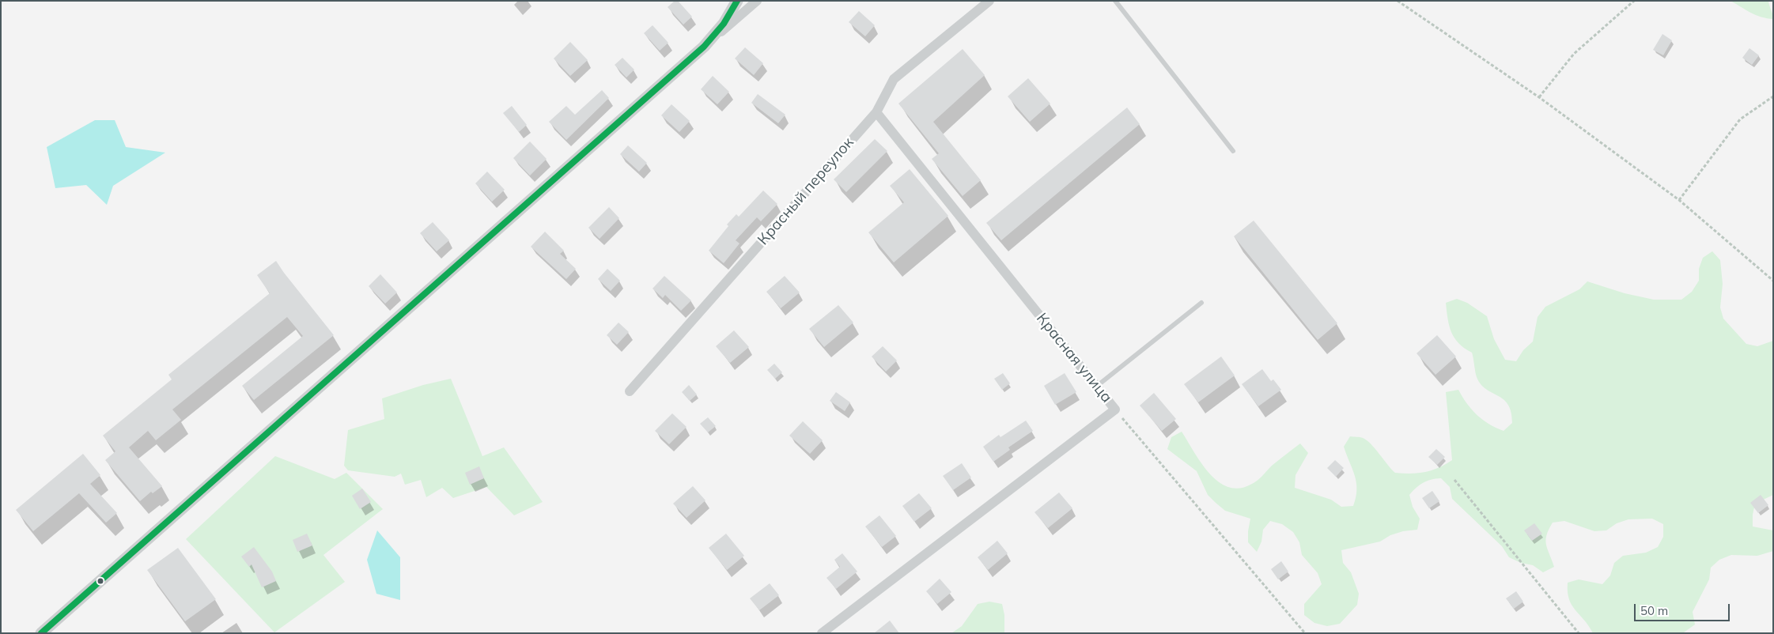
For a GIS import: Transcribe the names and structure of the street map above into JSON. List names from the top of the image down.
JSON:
{
  "streets": {
    "street": ["Красный переулок", "Красная улица"]
  },
  "crossings": [
    ["Красный переулок", "Красная улица"]
  ],
  "scale_bar": "50 m"
}
